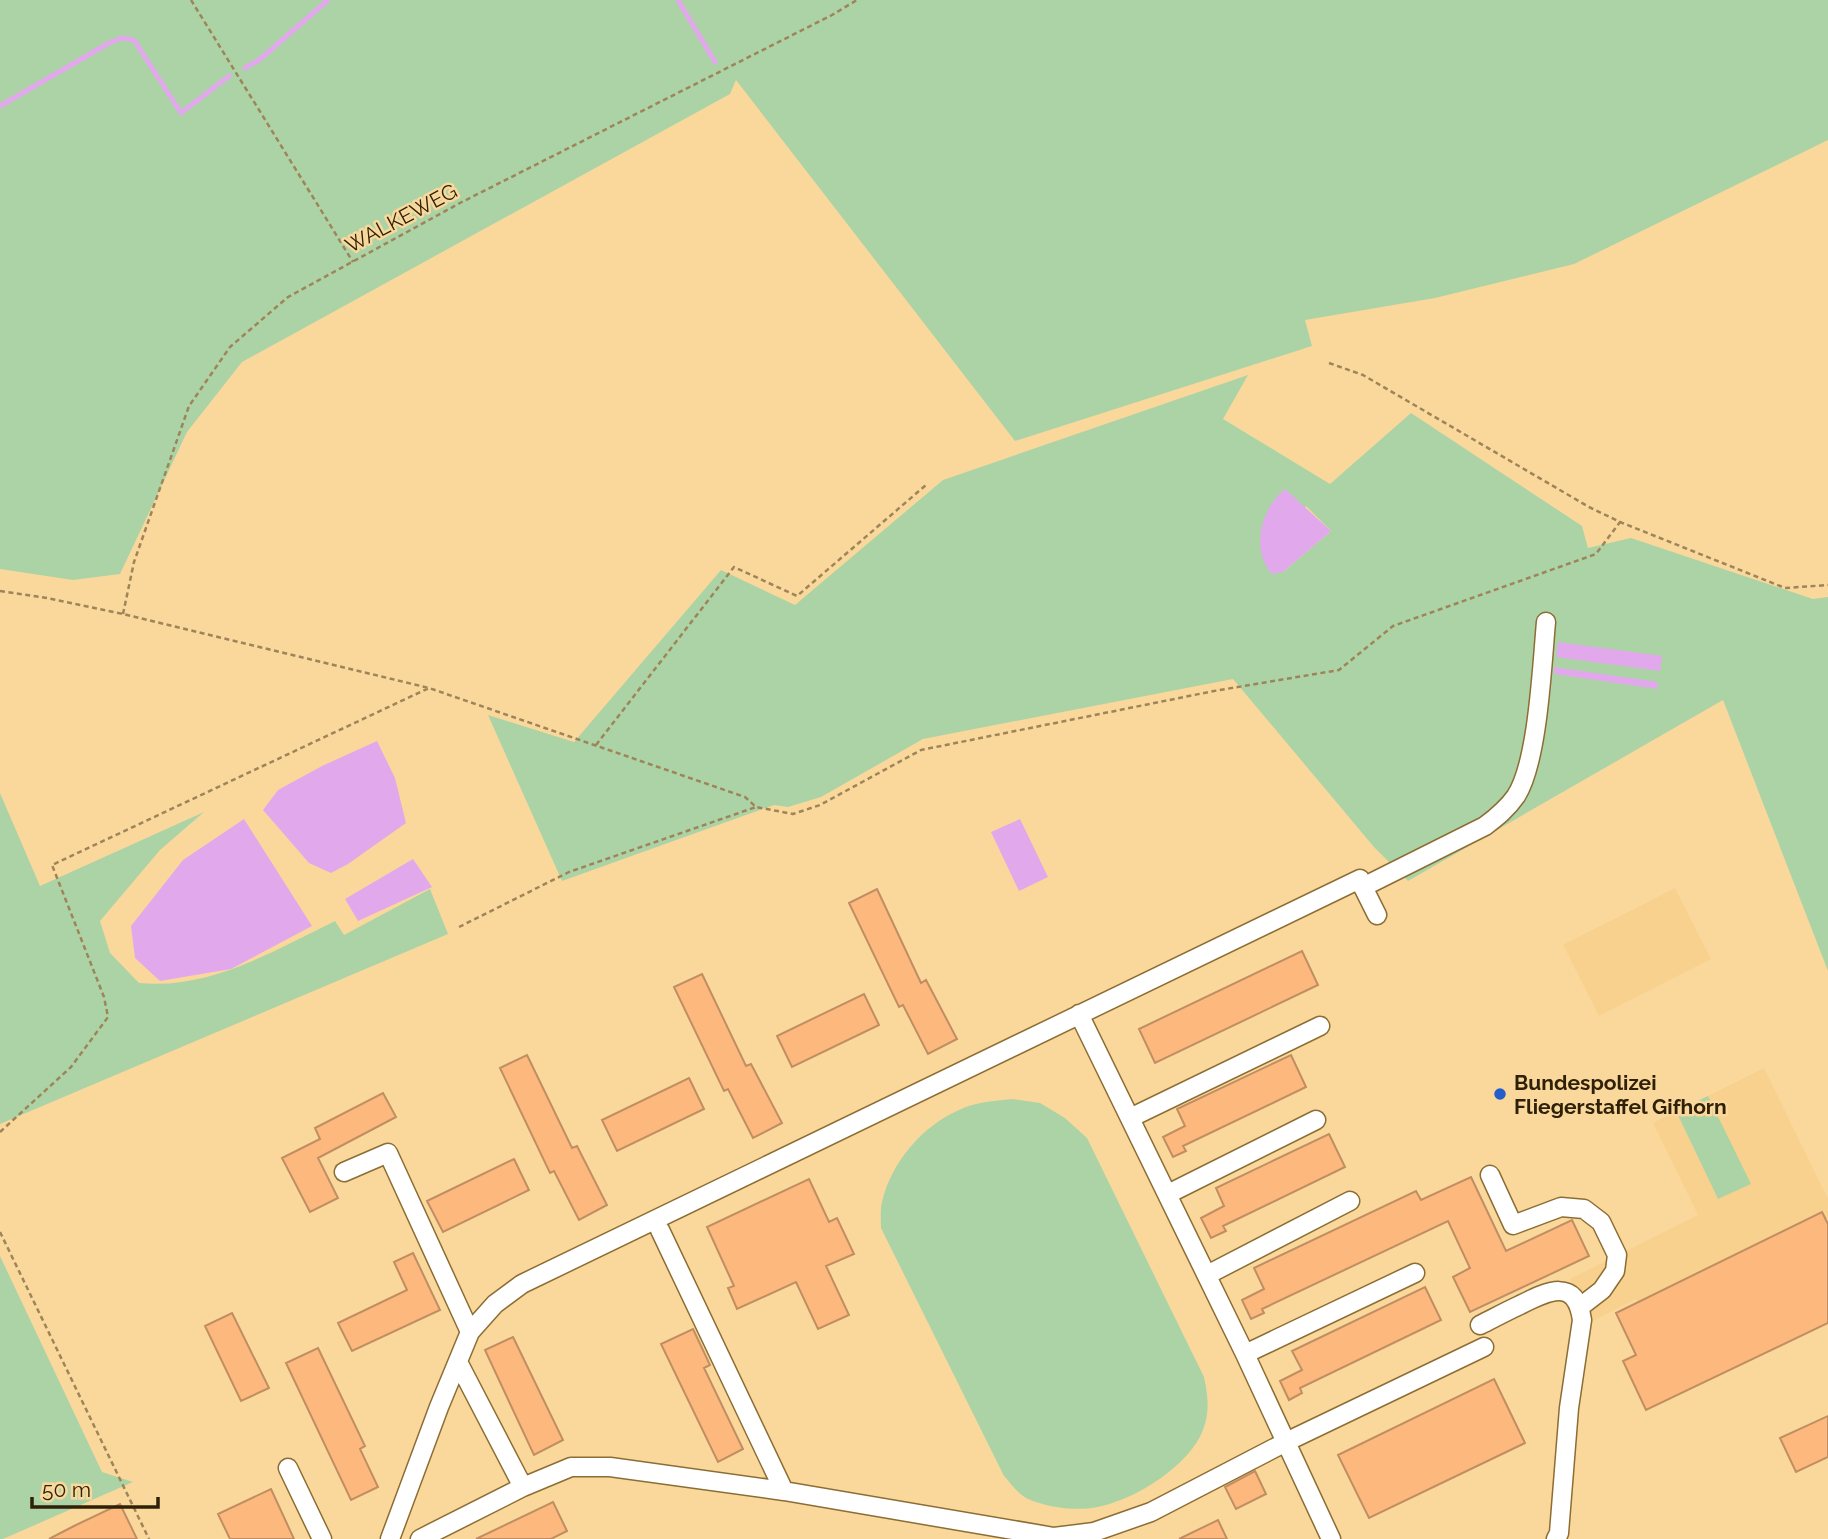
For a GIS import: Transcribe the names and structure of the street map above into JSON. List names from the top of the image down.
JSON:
{
  "streets": {
    "path": ["WALKEWEG"]
  },
  "places": ["Bundespolizei Fliegerstaffel Gifhorn"],
  "scale_bar": "50 m"
}
